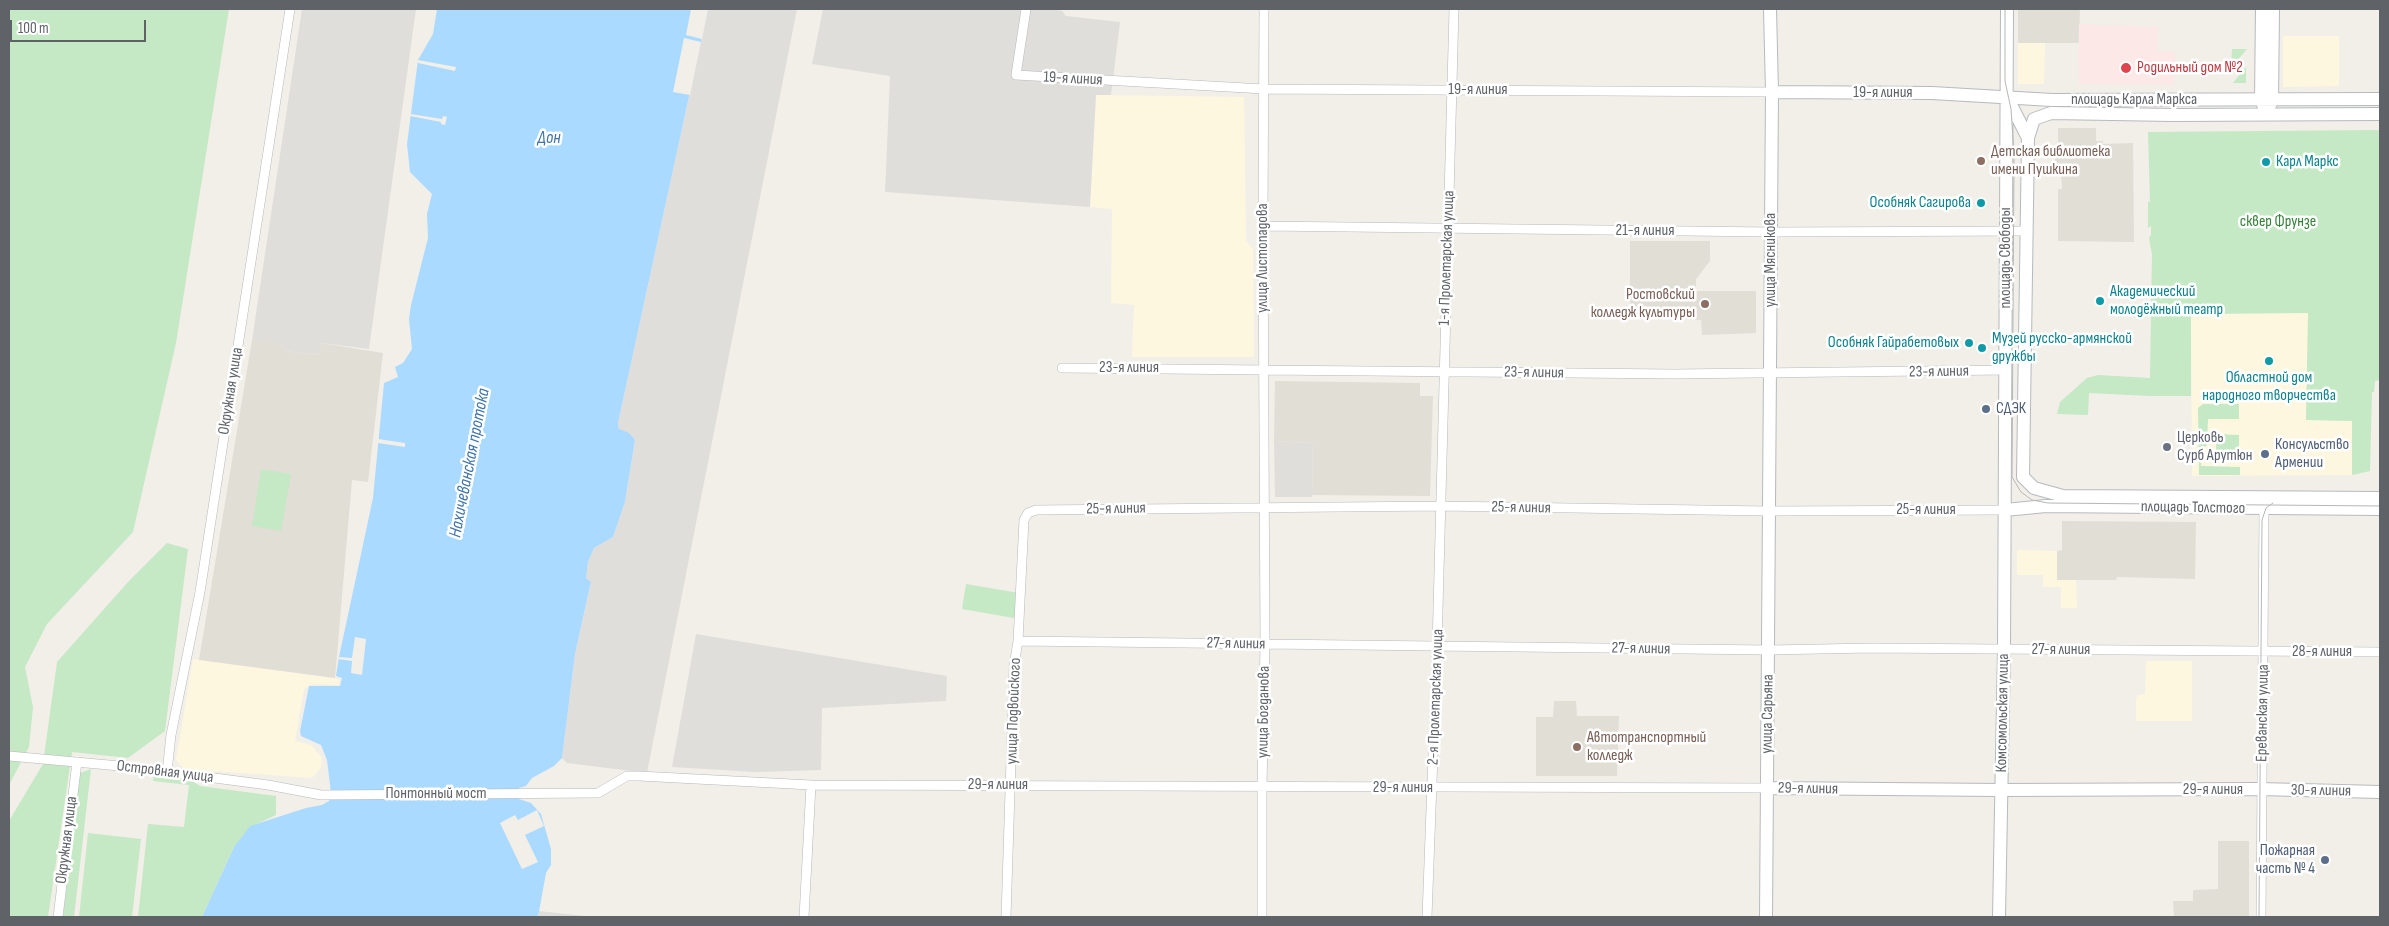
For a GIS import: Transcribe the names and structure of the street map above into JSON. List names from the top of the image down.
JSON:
{
  "streets": {
    "main road": [
      "19-я линия",
      "площадь Карла Маркса",
      "площадь Свободы",
      "улица Мясникова",
      "площадь Толстого",
      "Комсомольская улица",
      "улица Сарьяна",
      "29-я линия",
      "30-я линия"
    ],
    "street": [
      "21-я линия",
      "улица Листопадова",
      "1-я Пролетарская улица",
      "23-я линия",
      "Окружная улица",
      "25-я линия",
      "27-я линия",
      "28-я линия",
      "2-я Пролетарская улица",
      "улица Подвойского",
      "улица Богданова",
      "Ереванская улица",
      "Островная улица",
      "Понтонный мост"
    ]
  },
  "crossings": [
    ["19-я линия", "площадь Карла Маркса"],
    ["19-я линия", "улица Листопадова"],
    ["19-я линия", "1-я Пролетарская улица"],
    ["19-я линия", "площадь Свободы"],
    ["19-я линия", "улица Мясникова"],
    ["площадь Карла Маркса", "площадь Свободы"],
    ["21-я линия", "улица Листопадова"],
    ["21-я линия", "1-я Пролетарская улица"],
    ["21-я линия", "площадь Свободы"],
    ["21-я линия", "улица Мясникова"],
    ["улица Листопадова", "23-я линия"],
    ["улица Листопадова", "25-я линия"],
    ["улица Листопадова", "улица Богданова"],
    ["1-я Пролетарская улица", "23-я линия"],
    ["1-я Пролетарская улица", "25-я линия"],
    ["1-я Пролетарская улица", "2-я Пролетарская улица"],
    ["площадь Свободы", "23-я линия"],
    ["площадь Свободы", "25-я линия"],
    ["площадь Свободы", "площадь Толстого"],
    ["площадь Свободы", "Комсомольская улица"],
    ["улица Мясникова", "23-я линия"],
    ["улица Мясникова", "25-я линия"],
    ["улица Мясникова", "улица Сарьяна"],
    ["Окружная улица", "Островная улица"],
    ["25-я линия", "площадь Толстого"],
    ["25-я линия", "2-я Пролетарская улица"],
    ["25-я линия", "улица Подвойского"],
    ["25-я линия", "улица Богданова"],
    ["25-я линия", "Комсомольская улица"],
    ["25-я линия", "улица Сарьяна"],
    ["площадь Толстого", "Комсомольская улица"],
    ["площадь Толстого", "Ереванская улица"],
    ["27-я линия", "28-я линия"],
    ["27-я линия", "2-я Пролетарская улица"],
    ["27-я линия", "улица Подвойского"],
    ["27-я линия", "улица Богданова"],
    ["27-я линия", "Комсомольская улица"],
    ["27-я линия", "Ереванская улица"],
    ["27-я линия", "улица Сарьяна"],
    ["28-я линия", "Ереванская улица"],
    ["2-я Пролетарская улица", "29-я линия"],
    ["улица Подвойского", "29-я линия"],
    ["улица Богданова", "29-я линия"],
    ["Комсомольская улица", "29-я линия"],
    ["Ереванская улица", "29-я линия"],
    ["Ереванская улица", "30-я линия"],
    ["улица Сарьяна", "29-я линия"],
    ["Островная улица", "Понтонный мост"],
    ["29-я линия", "30-я линия"],
    ["29-я линия", "Понтонный мост"]
  ],
  "water": ["Дон", "Нахичеванская протока"],
  "parks": ["сквер Фрунзе"],
  "places": [
    "Родильный дом №2",
    "Детская библиотека имени Пушкина",
    "Карл Маркс",
    "Особняк Сагирова",
    "Академический молодёжный театр",
    "Ростовский колледж культуры",
    "Особняк Гайрабетовых",
    "Музей русско-армянской дружбы",
    "Областной дом народного творчества",
    "СДЭК",
    "Церковь Сурб Арутюн",
    "Консульство Армении",
    "Автотранспортный колледж",
    "Пожарная часть № 4"
  ],
  "scale_bar": "100 m"
}
